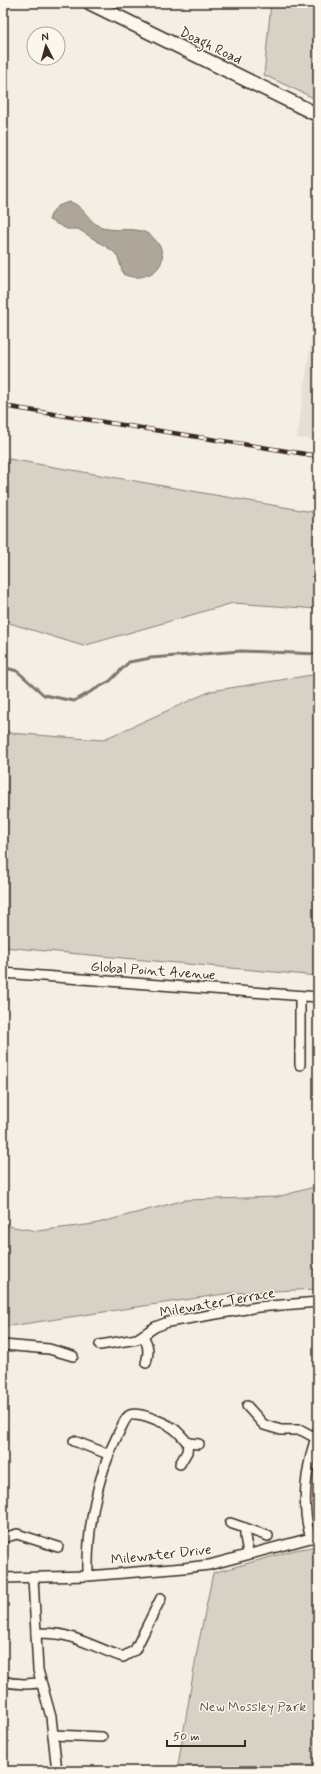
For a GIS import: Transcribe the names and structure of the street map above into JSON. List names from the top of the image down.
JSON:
{
  "streets": {
    "main road": ["Doagh Road"],
    "street": ["Global Point Avenue", "Milewater Terrace", "Milewater Drive"]
  },
  "parks": ["New Mossley Park"],
  "scale_bar": "50 m",
  "north": "top"
}
